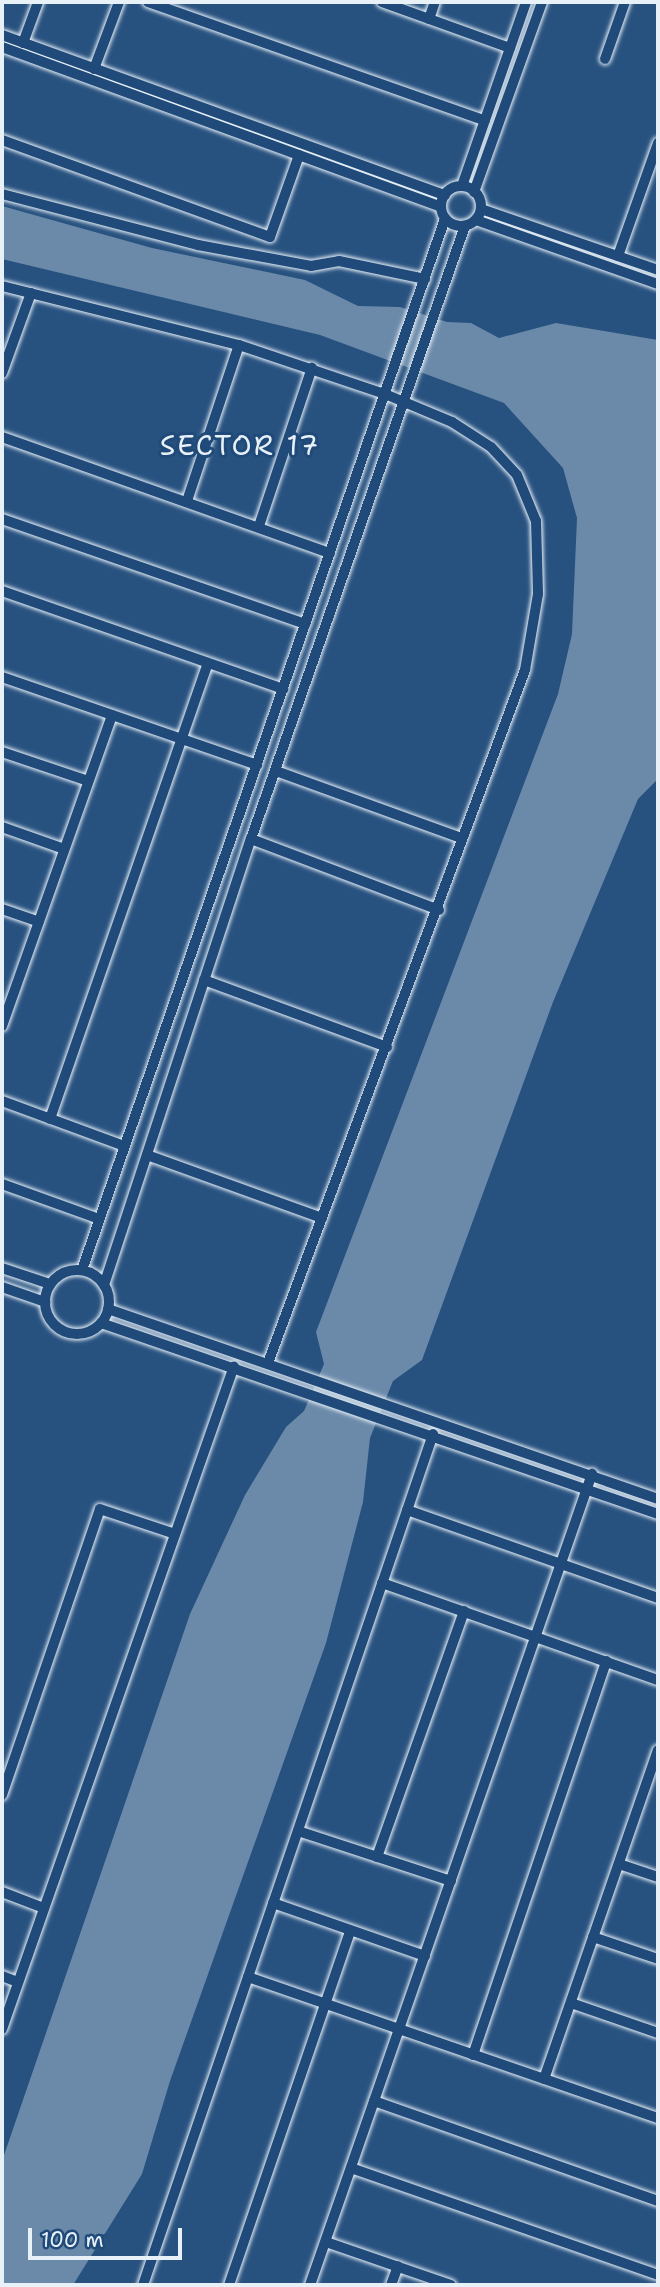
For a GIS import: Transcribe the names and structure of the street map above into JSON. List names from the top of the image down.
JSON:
{
  "districts": ["SECTOR 17"],
  "scale_bar": "100 m"
}
